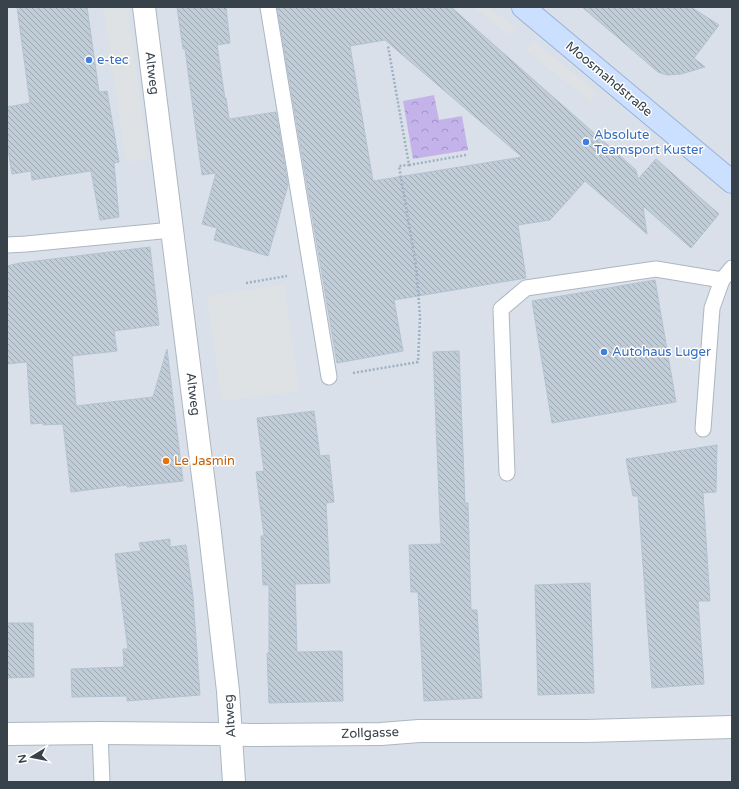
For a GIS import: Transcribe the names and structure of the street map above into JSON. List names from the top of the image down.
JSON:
{
  "streets": {
    "street": ["Altweg", "Moosmahdstraße", "Zollgasse"]
  },
  "crossings": [
    ["Altweg", "Zollgasse"]
  ],
  "places": [
    "e-tec",
    "Absolute Teamsport Kuster",
    "Autohaus Luger",
    "Le Jasmin"
  ],
  "north": "left"
}
